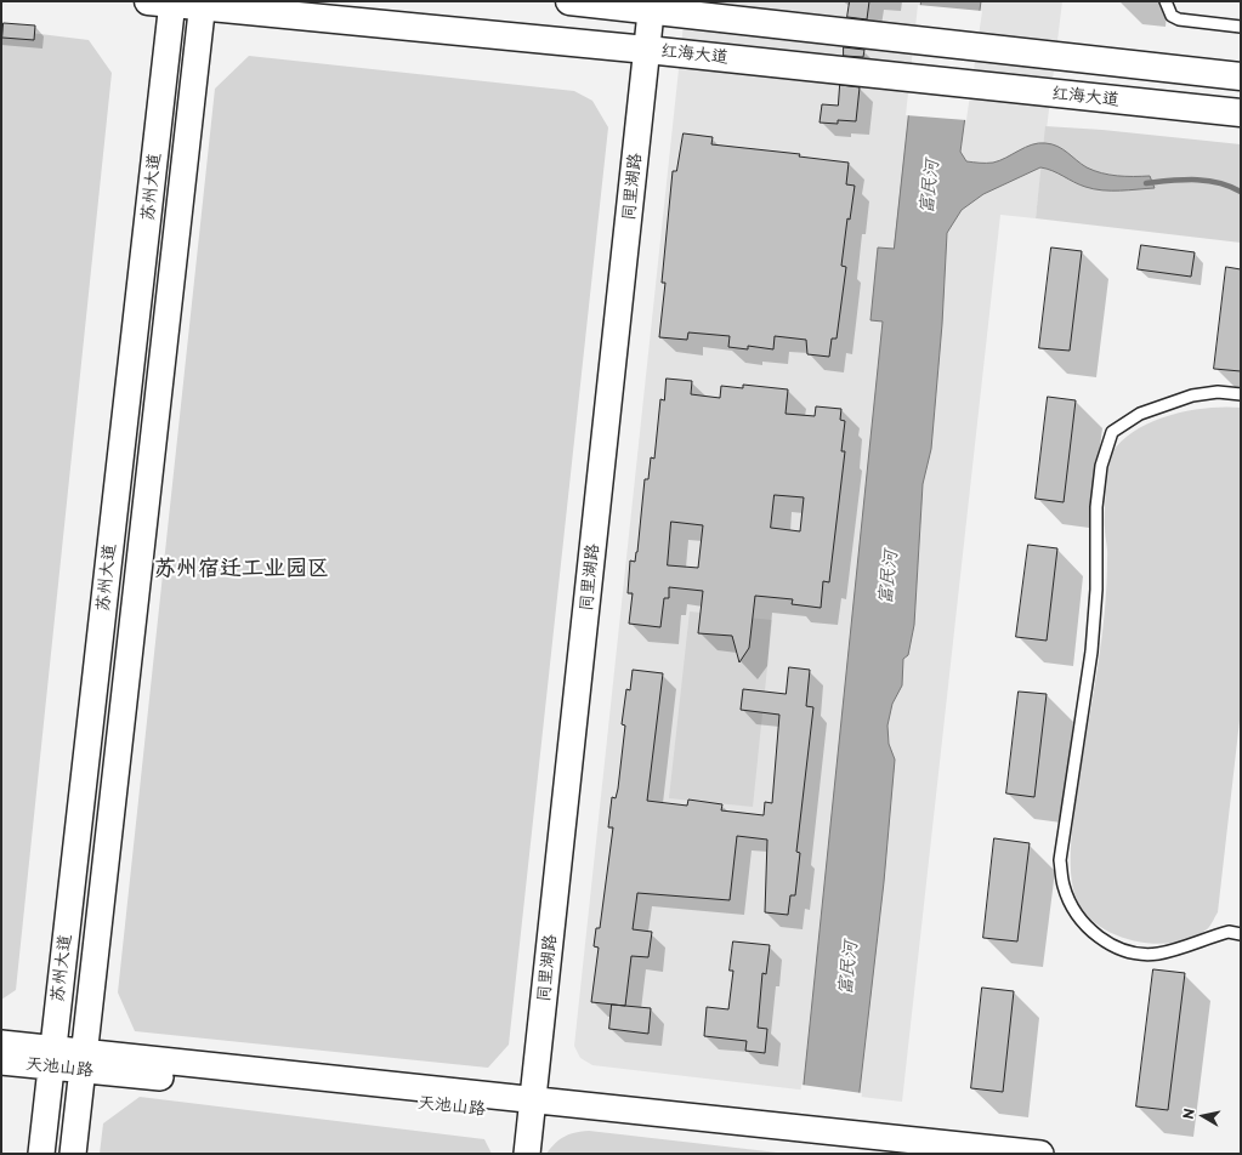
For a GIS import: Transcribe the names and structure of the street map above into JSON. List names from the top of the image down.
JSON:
{
  "streets": {
    "main road": ["红海大道"],
    "street": ["苏州大道", "同里湖路", "天池山路"]
  },
  "crossings": [
    ["红海大道", "苏州大道"],
    ["红海大道", "同里湖路"],
    ["苏州大道", "天池山路"],
    ["同里湖路", "天池山路"]
  ],
  "districts": ["苏州宿迁工业园区"],
  "water": ["富民河"],
  "north": "left"
}
